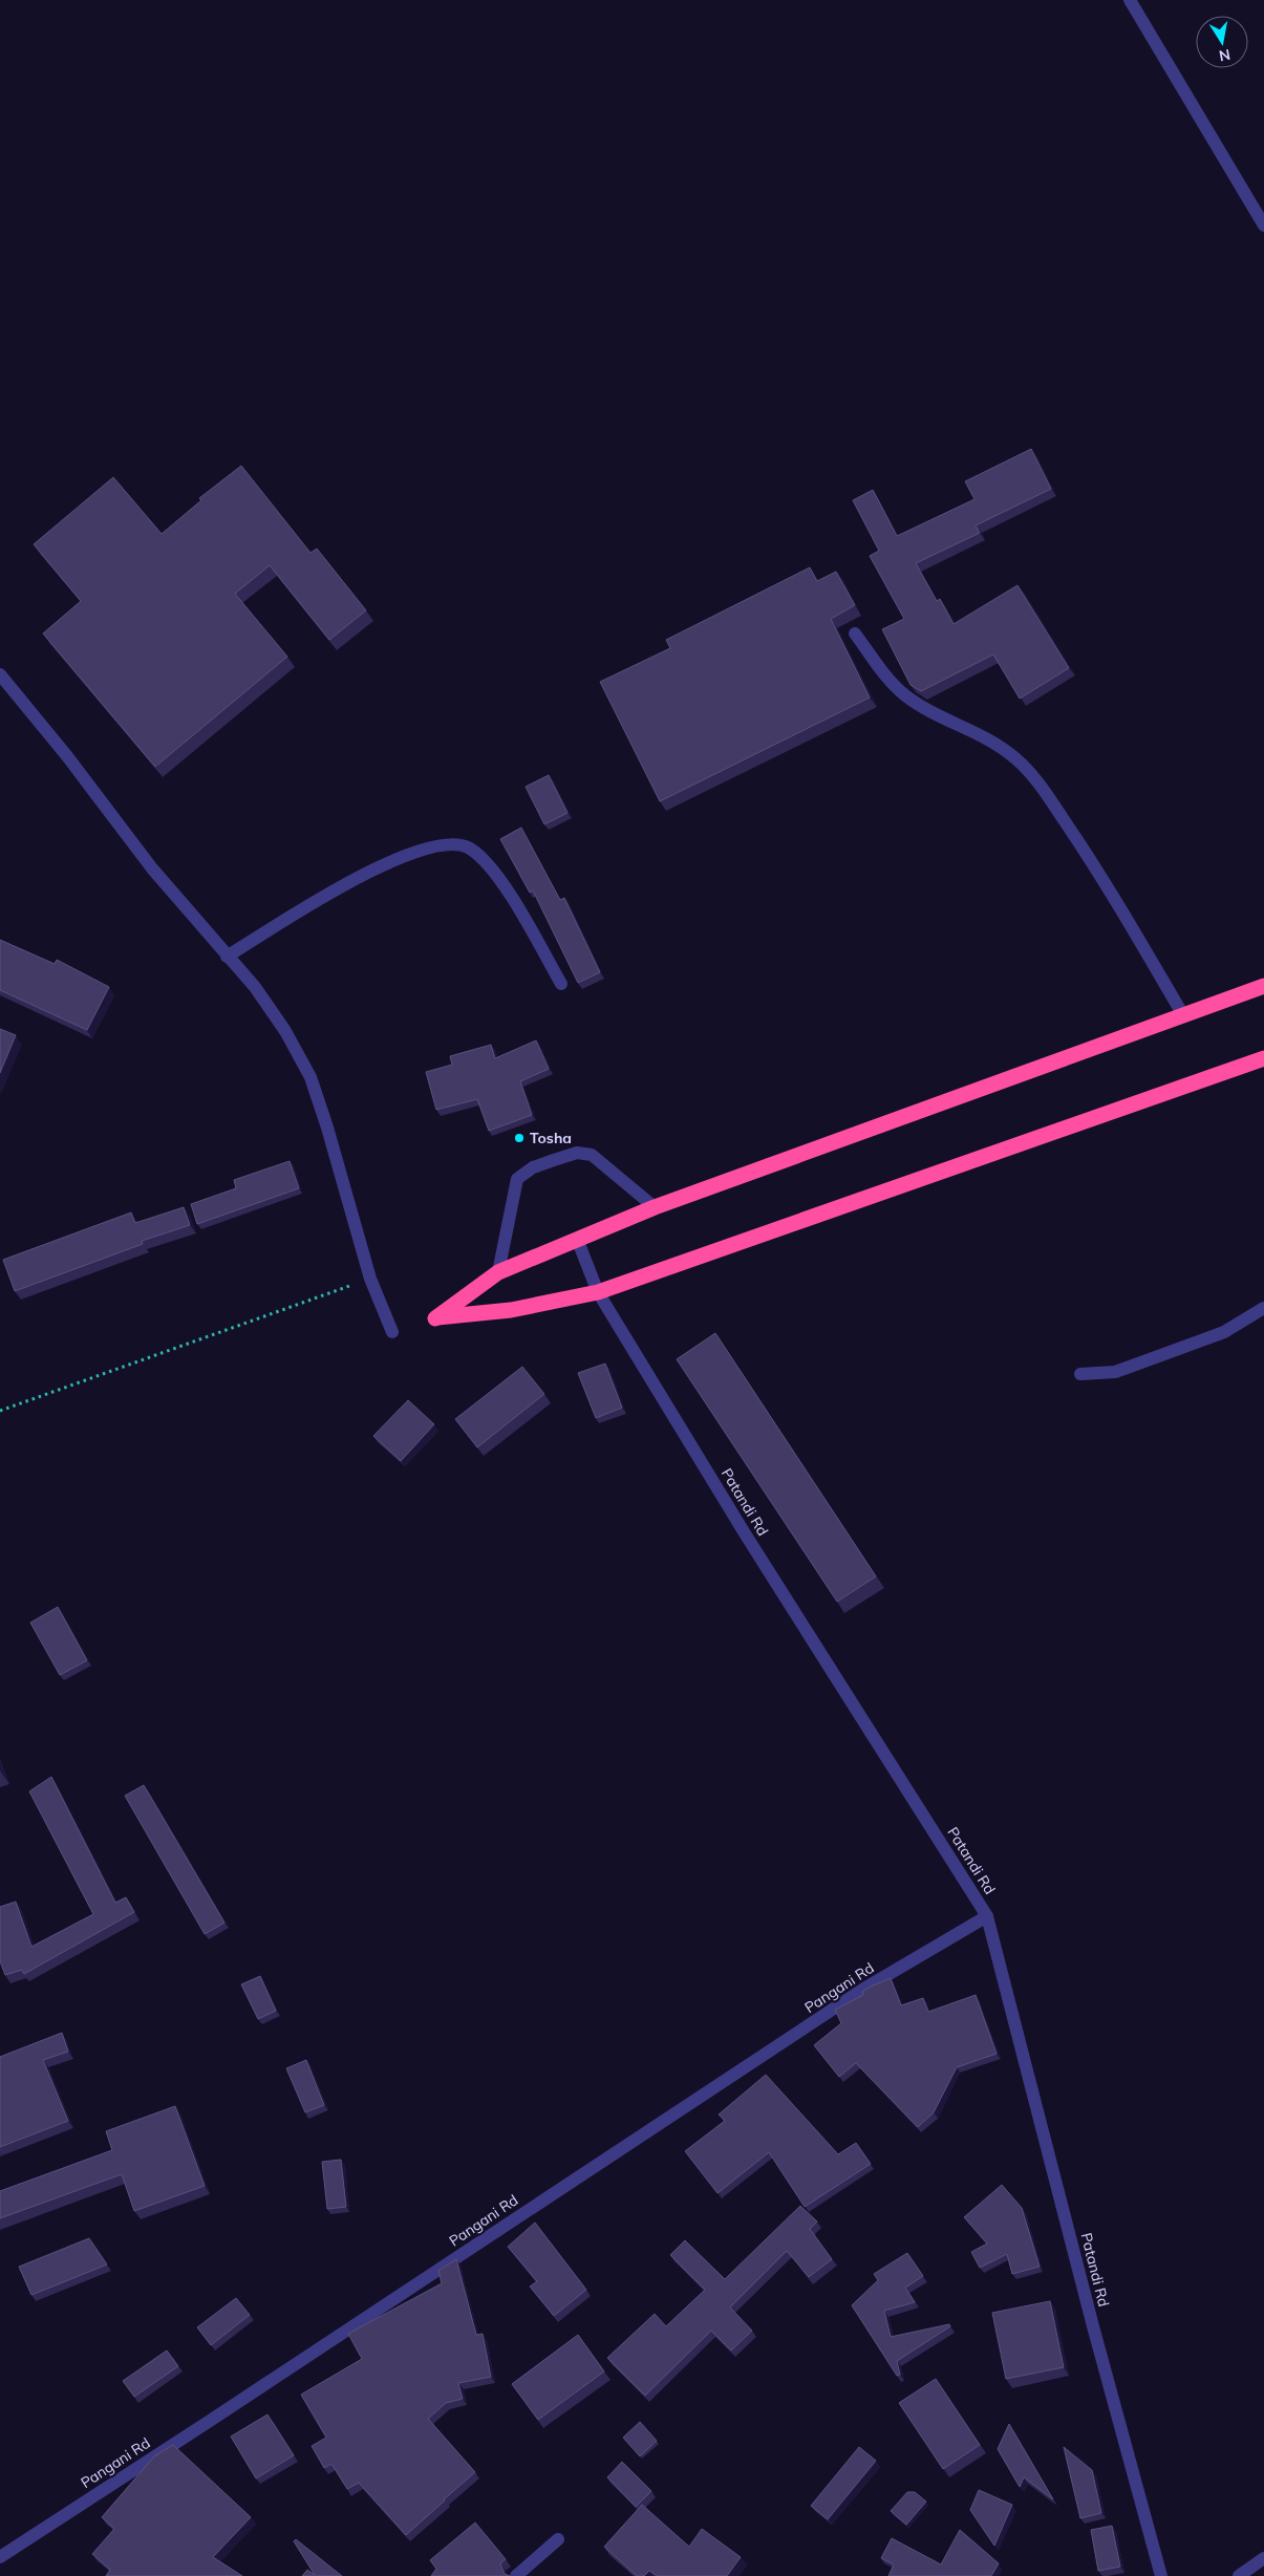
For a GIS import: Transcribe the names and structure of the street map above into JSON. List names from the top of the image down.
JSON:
{
  "streets": {
    "street": ["Patandi Rd", "Pangani Rd"]
  },
  "crossings": [
    ["Patandi Rd", "Pangani Rd"]
  ],
  "places": ["Tosha"],
  "north": "bottom"
}
